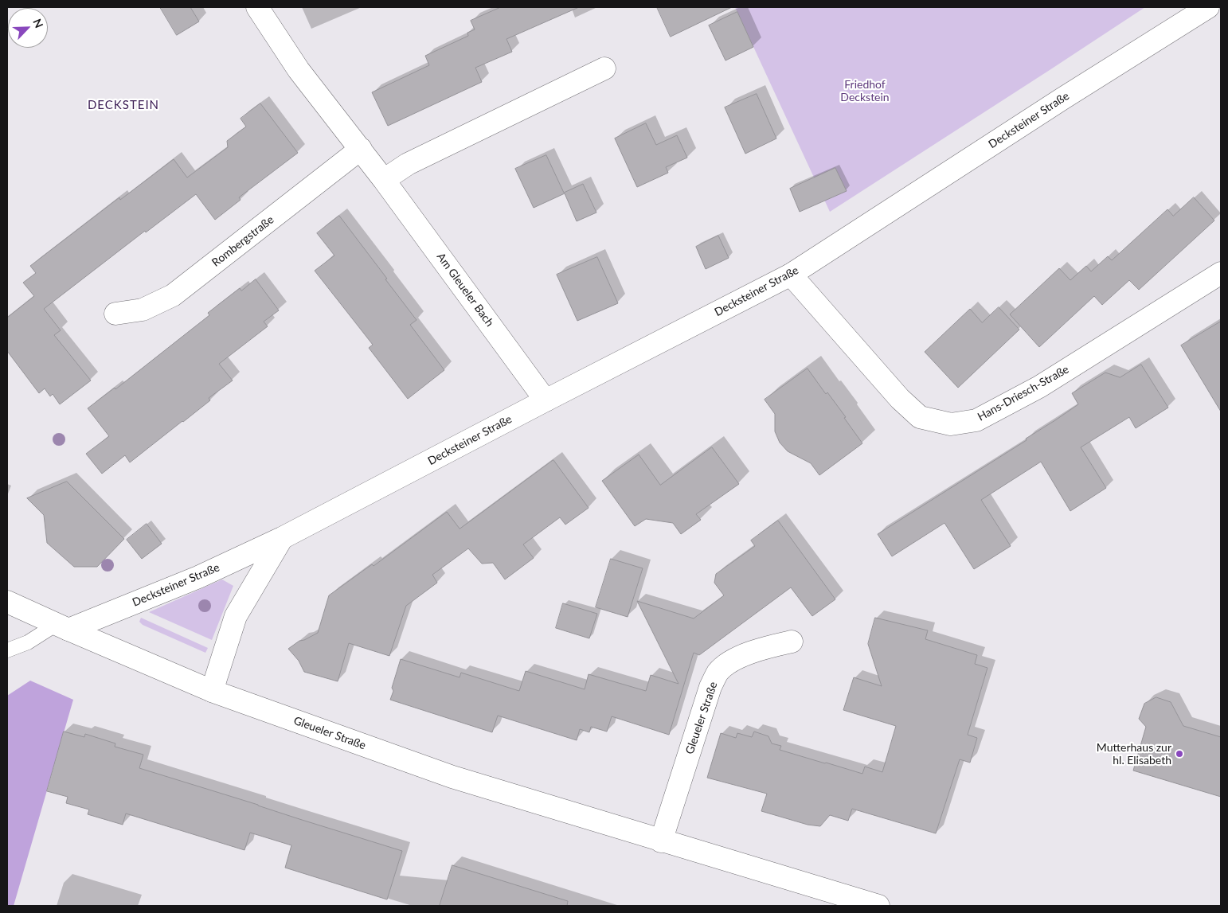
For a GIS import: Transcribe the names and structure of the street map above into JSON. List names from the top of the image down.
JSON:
{
  "streets": {
    "street": [
      "Decksteiner Straße",
      "Rombergstraße",
      "Am Gleueler Bach",
      "Hans-Driesch-Straße",
      "Gleueler Straße"
    ]
  },
  "crossings": [
    ["Decksteiner Straße", "Am Gleueler Bach"],
    ["Decksteiner Straße", "Hans-Driesch-Straße"],
    ["Decksteiner Straße", "Gleueler Straße"],
    ["Rombergstraße", "Am Gleueler Bach"]
  ],
  "districts": ["DECKSTEIN"],
  "parks": ["Friedhof Deckstein"],
  "places": ["Mutterhaus zur hl. Elisabeth"],
  "north": "top right"
}
